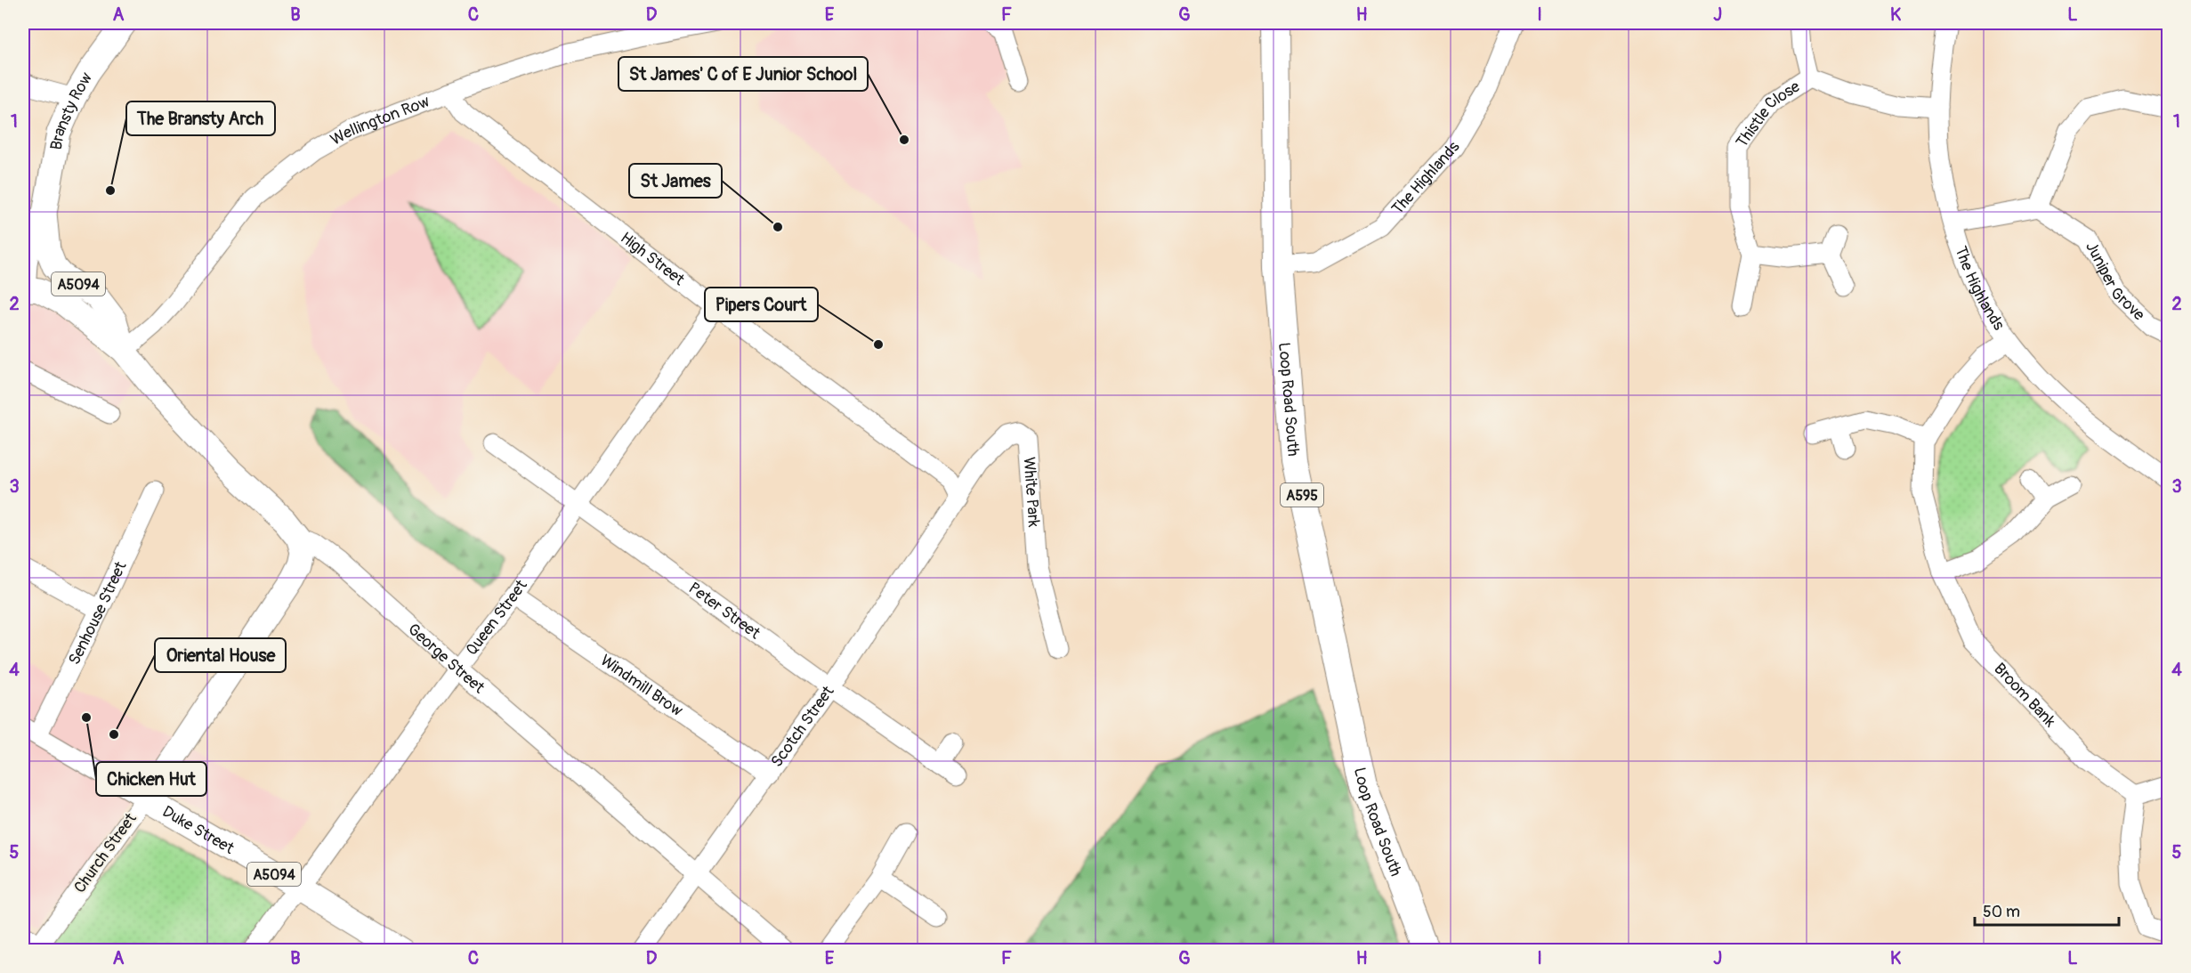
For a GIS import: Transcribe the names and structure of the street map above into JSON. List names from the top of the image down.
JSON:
{
  "streets": {
    "highway": ["Loop Road South", "A595"],
    "main road": [
      "Bransty Row",
      "A5094",
      "George Street",
      "Duke Street",
      "Church Street"
    ],
    "street": [
      "Thistle Close",
      "Wellington Row",
      "The Highlands",
      "High Street",
      "Juniper Grove",
      "White Park",
      "Peter Street",
      "Senhouse Street",
      "Queen Street",
      "Windmill Brow",
      "Broom Bank",
      "Scotch Street"
    ]
  },
  "crossings": [
    ["Bransty Row", "A5094"],
    ["Thistle Close", "The Highlands"],
    ["Wellington Row", "High Street"],
    ["Wellington Row", "George Street"],
    ["The Highlands", "Loop Road South"],
    ["The Highlands", "Broom Bank"],
    ["High Street", "White Park"],
    ["High Street", "Queen Street"],
    ["High Street", "Scotch Street"],
    ["A5094", "George Street"],
    ["White Park", "Scotch Street"],
    ["Peter Street", "Queen Street"],
    ["Peter Street", "Scotch Street"],
    ["Senhouse Street", "Duke Street"],
    ["Queen Street", "George Street"],
    ["Queen Street", "Windmill Brow"],
    ["Queen Street", "Duke Street"],
    ["George Street", "Scotch Street"],
    ["George Street", "Church Street"],
    ["Windmill Brow", "Scotch Street"],
    ["Duke Street", "Church Street"]
  ],
  "places": [
    "St James' C of E Junior School",
    "The Bransty Arch",
    "St James",
    "Pipers Court",
    "Chicken Hut",
    "Oriental House"
  ],
  "scale_bar": "50 m",
  "grid": {
    "columns": [
      "A",
      "B",
      "C",
      "D",
      "E",
      "F",
      "G",
      "H",
      "I",
      "J",
      "K",
      "L"
    ],
    "rows": [
      "1",
      "2",
      "3",
      "4",
      "5"
    ]
  }
}
